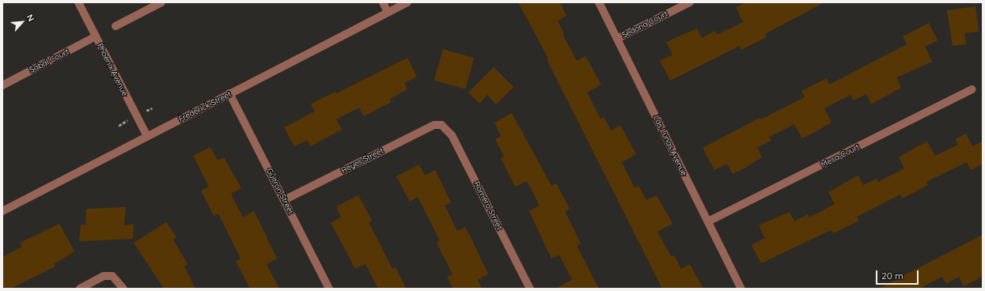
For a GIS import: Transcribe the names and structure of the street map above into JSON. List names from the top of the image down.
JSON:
{
  "streets": {
    "street": [
      "Sedona Court",
      "Sabal Court",
      "Phoenix Avenue",
      "Frederick Street",
      "Las Lunas Avenue",
      "Mesa Court",
      "Reyes Street",
      "Guitron Street",
      "Romero Street"
    ]
  },
  "crossings": [
    ["Sedona Court", "Las Lunas Avenue"],
    ["Sabal Court", "Phoenix Avenue"],
    ["Phoenix Avenue", "Frederick Street"],
    ["Frederick Street", "Guitron Street"],
    ["Las Lunas Avenue", "Mesa Court"],
    ["Reyes Street", "Guitron Street"],
    ["Reyes Street", "Romero Street"]
  ],
  "scale_bar": "20 m",
  "north": "top right"
}
